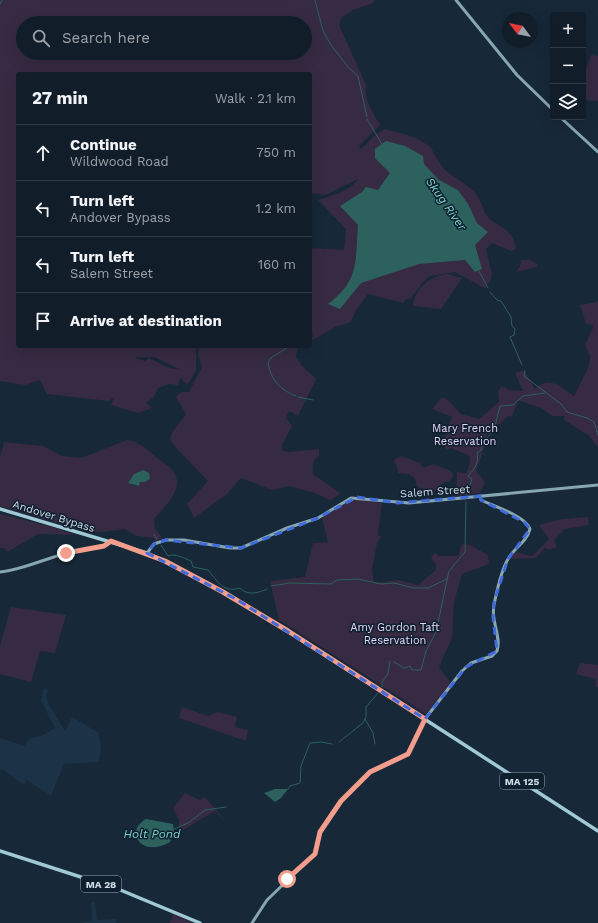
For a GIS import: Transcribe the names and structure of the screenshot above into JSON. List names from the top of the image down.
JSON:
{
  "streets": {
    "main road": ["Andover Bypass", "MA 125", "MA 28"],
    "street": ["Salem Street"]
  },
  "crossings": [
    ["Salem Street", "Andover Bypass"]
  ],
  "water": ["Skug River", "Holt Pond"],
  "parks": ["Mary French Reservation", "Amy Gordon Taft Reservation"],
  "north": "top left",
  "page": {
    "map_buttons": ["+", "−"],
    "search": "Search here",
    "heading": ["27 min", "Walk · 2.1 km"],
    "list": [
      ["Continue", "Wildwood Road", "750 m"],
      ["Turn left", "Andover Bypass", "1.2 km"],
      ["Turn left", "Salem Street", "160 m"],
      "Arrive at destination"
    ]
  }
}
